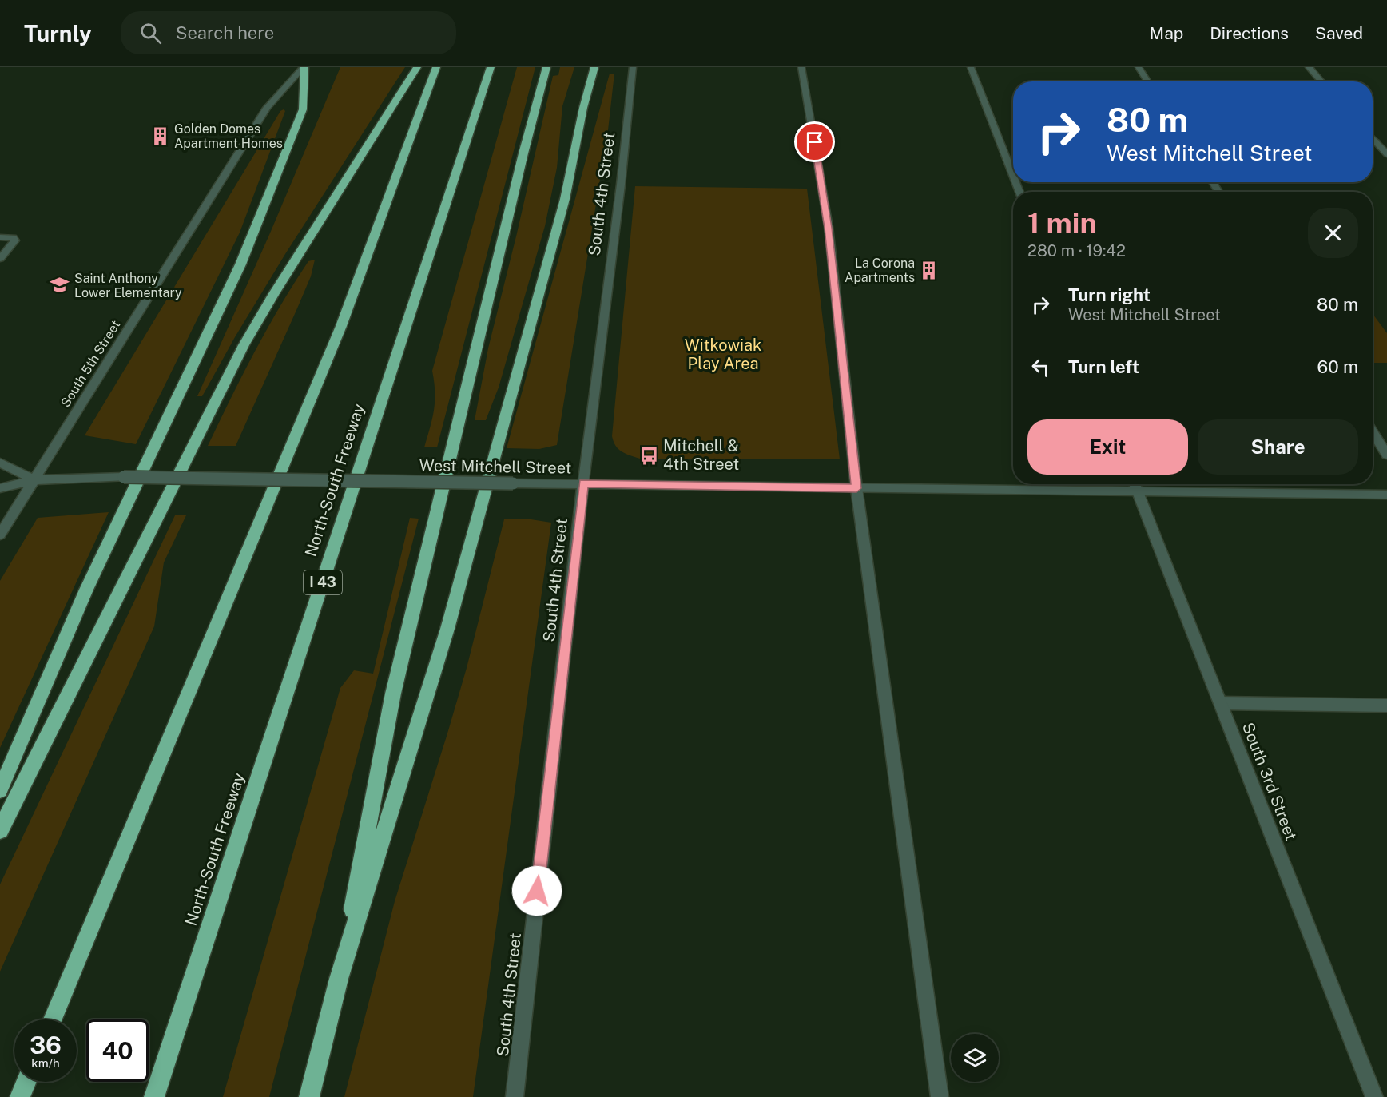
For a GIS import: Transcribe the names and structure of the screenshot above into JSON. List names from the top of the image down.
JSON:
{
  "streets": {
    "highway": ["North-South Freeway", "I 43"],
    "street": [
      "South 4th Street",
      "South 5th Street",
      "West Mitchell Street",
      "South 3rd Street"
    ]
  },
  "crossings": [
    ["South 4th Street", "West Mitchell Street"],
    ["South 5th Street", "West Mitchell Street"],
    ["West Mitchell Street", "South 3rd Street"]
  ],
  "parks": ["Witkowiak Play Area"],
  "places": {
    "building": ["Golden Domes Apartment Homes", "La Corona Apartments"],
    "school or university": ["Saint Anthony Lower Elementary"],
    "bus stop": ["Mitchell & 4th Street"]
  },
  "page": {
    "header": "Turnly",
    "search": "Search here",
    "nav": ["Map", "Directions", "Saved"],
    "turn": ["80 m", "West Mitchell Street"],
    "heading": ["1 min", "280 m · 19:42"],
    "list": [
      {
        "name": "Turn right",
        "note": "West Mitchell Street",
        "value": "80 m"
      },
      {
        "name": "Turn left",
        "value": "60 m"
      }
    ],
    "buttons": ["Exit", "Share"],
    "speed": "36 km/h",
    "limit": "40"
  }
}
